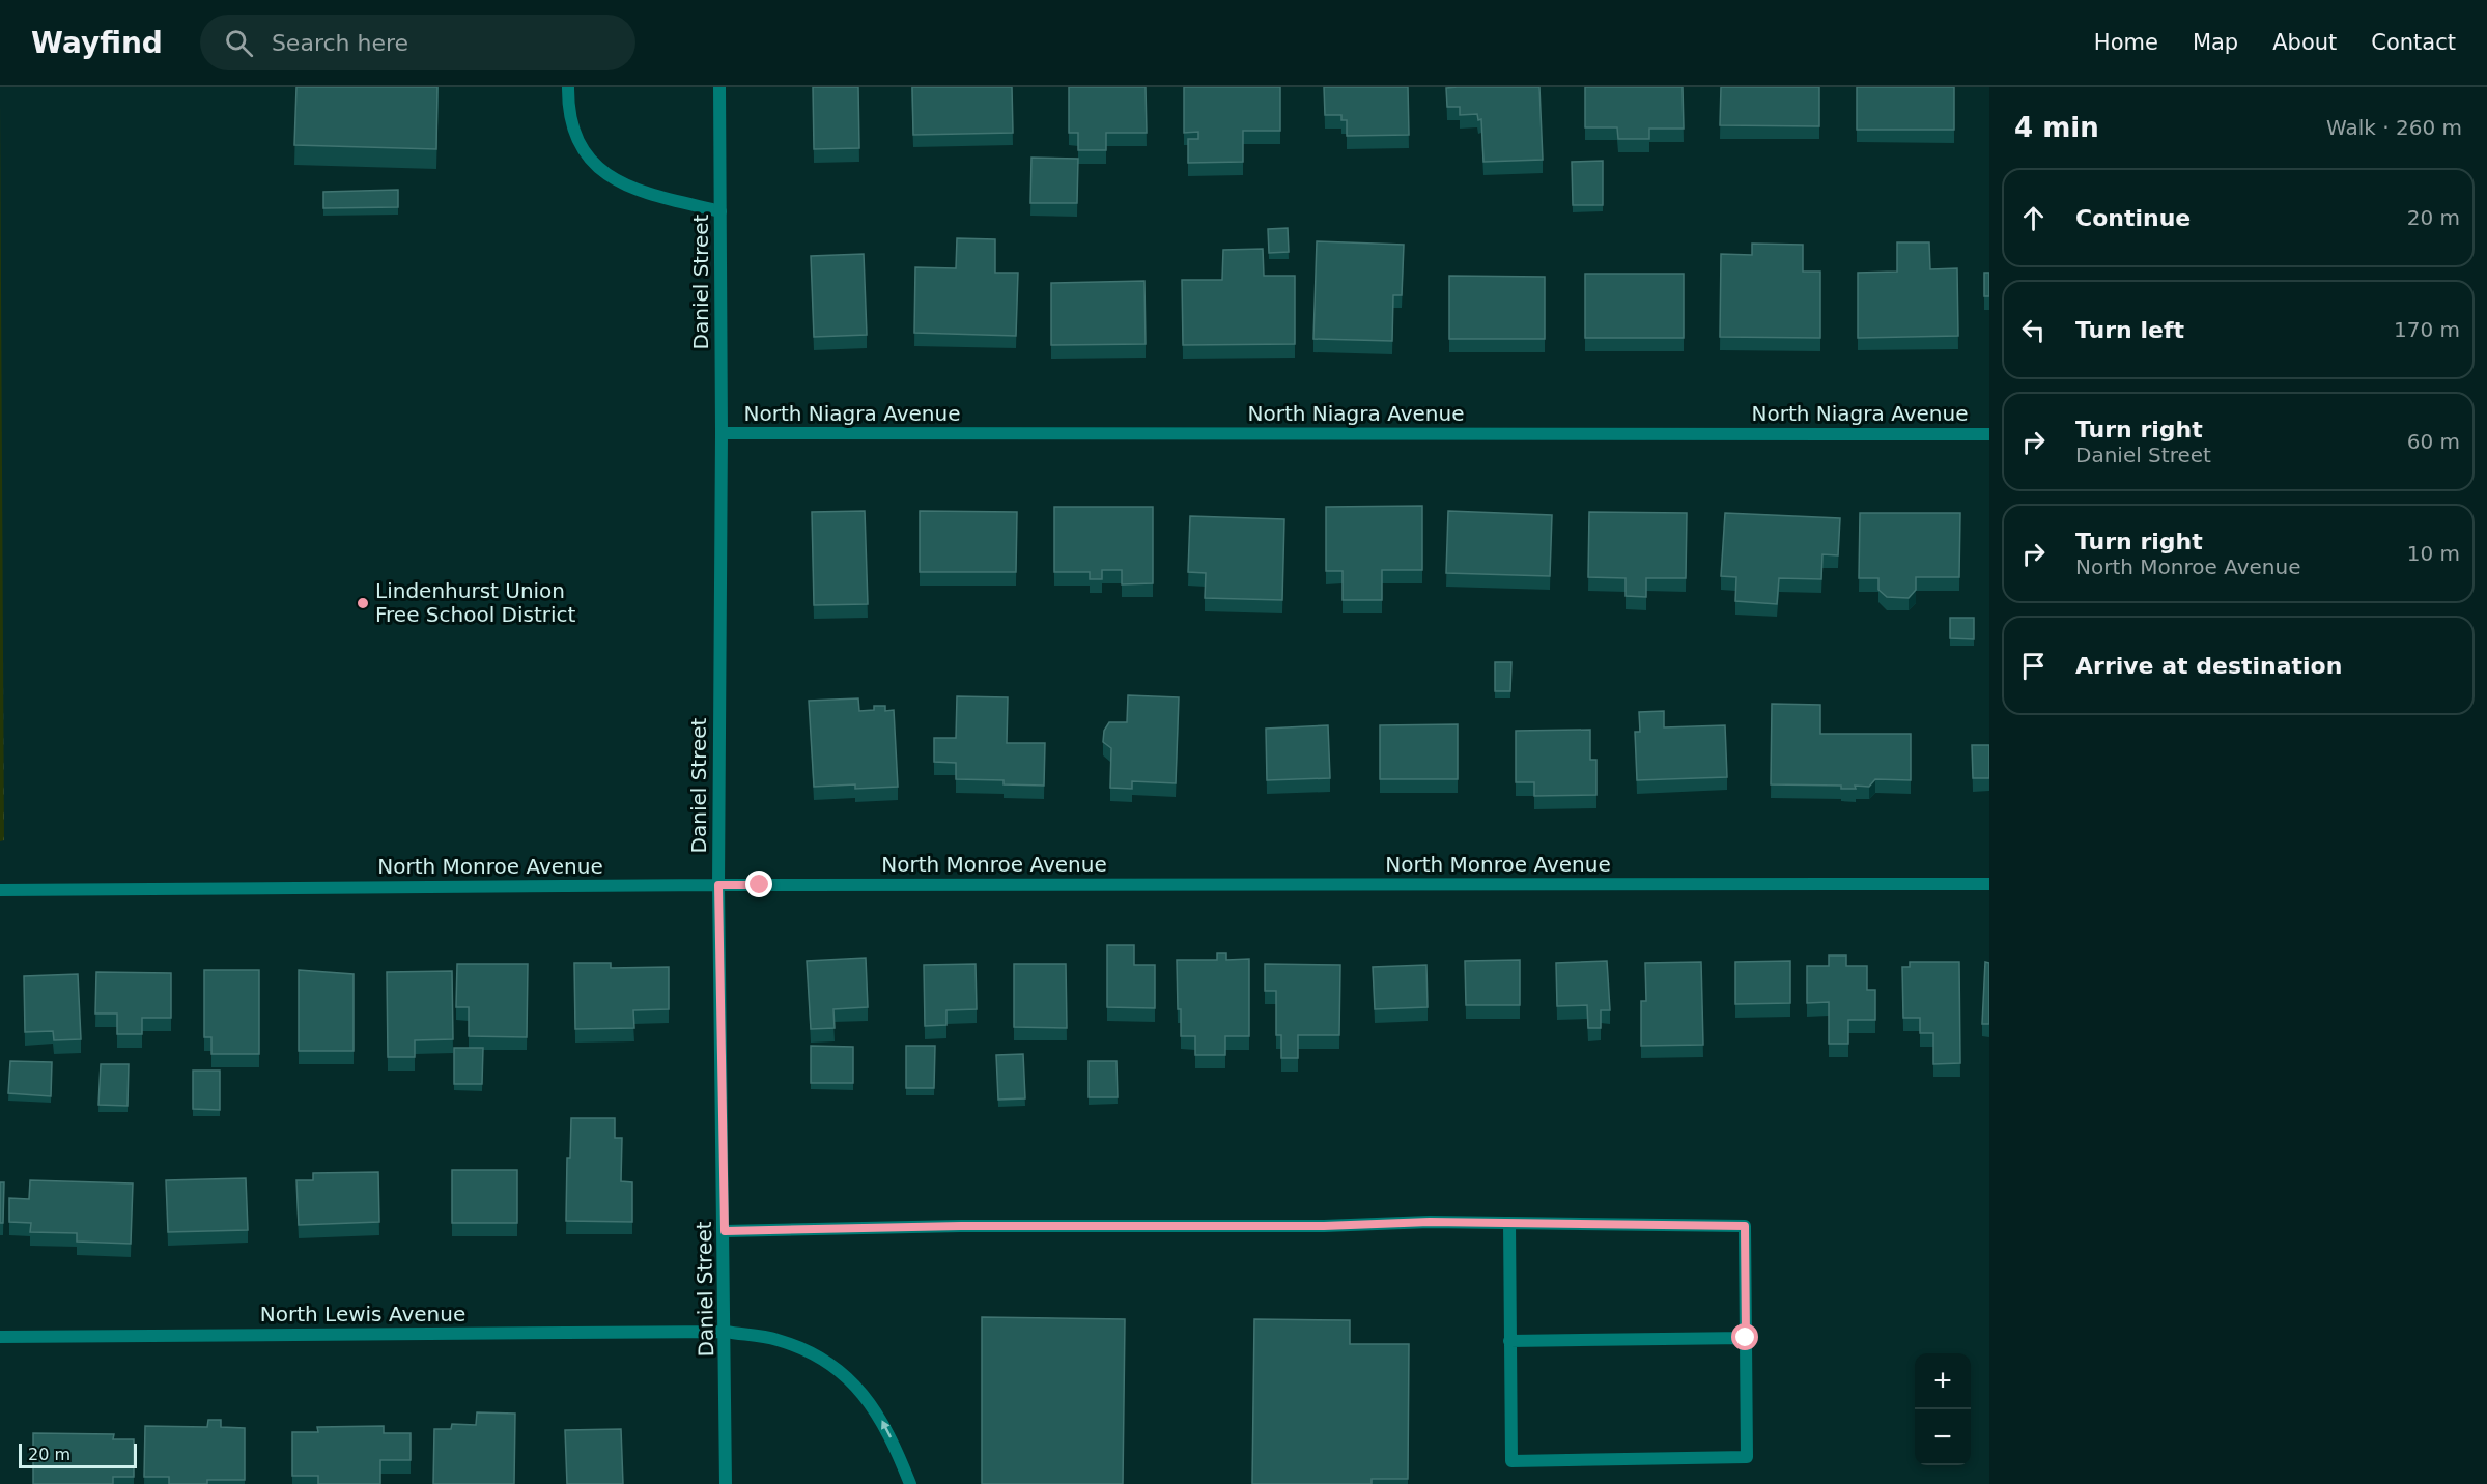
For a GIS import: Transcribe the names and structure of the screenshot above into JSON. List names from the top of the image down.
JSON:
{
  "streets": {
    "street": [
      "Daniel Street",
      "North Niagra Avenue",
      "North Monroe Avenue",
      "North Lewis Avenue"
    ]
  },
  "crossings": [
    ["Daniel Street", "North Niagra Avenue"],
    ["Daniel Street", "North Monroe Avenue"],
    ["Daniel Street", "North Lewis Avenue"]
  ],
  "places": ["Lindenhurst Union Free School District"],
  "scale_bar": "20 m",
  "page": {
    "header": "Wayfind",
    "search": "Search here",
    "nav": [
      "Home",
      "Map",
      "About",
      "Contact"
    ],
    "heading": ["4 min", "Walk · 260 m"],
    "list": [
      ["Continue", "20 m"],
      ["Turn left", "170 m"],
      ["Turn right", "Daniel Street", "60 m"],
      ["Turn right", "North Monroe Avenue", "10 m"],
      "Arrive at destination"
    ],
    "map_buttons": ["+", "−"],
    "scale": "20 m"
  }
}
